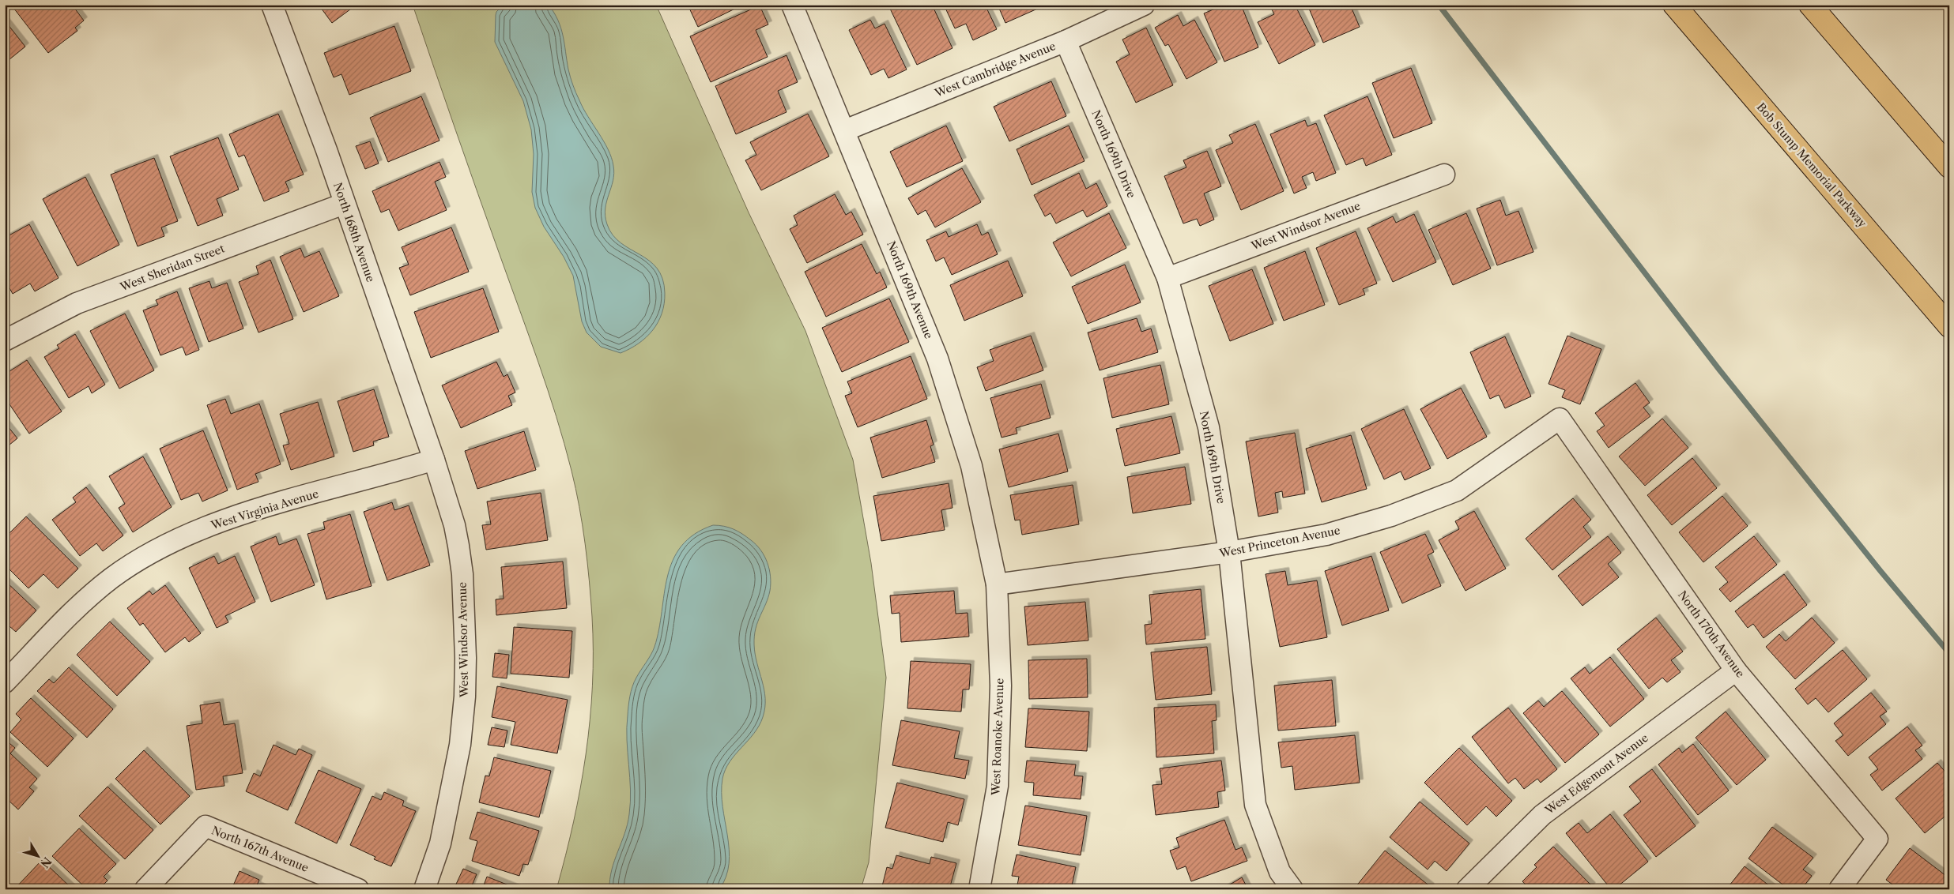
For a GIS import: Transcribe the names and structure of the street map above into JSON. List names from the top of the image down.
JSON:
{
  "streets": {
    "highway": ["Bob Stump Memorial Parkway"],
    "street": [
      "West Cambridge Avenue",
      "North 169th Drive",
      "West Windsor Avenue",
      "North 168th Avenue",
      "West Sheridan Street",
      "North 169th Avenue",
      "West Virginia Avenue",
      "West Princeton Avenue",
      "North 170th Avenue",
      "West Roanoke Avenue",
      "West Edgemont Avenue",
      "North 167th Avenue"
    ]
  },
  "crossings": [
    ["West Cambridge Avenue", "North 169th Drive"],
    ["West Cambridge Avenue", "North 169th Avenue"],
    ["North 169th Drive", "West Windsor Avenue"],
    ["North 169th Drive", "West Princeton Avenue"],
    ["West Windsor Avenue", "North 168th Avenue"],
    ["West Windsor Avenue", "West Virginia Avenue"],
    ["North 168th Avenue", "West Sheridan Street"],
    ["North 168th Avenue", "West Virginia Avenue"],
    ["North 169th Avenue", "West Princeton Avenue"],
    ["North 169th Avenue", "West Roanoke Avenue"],
    ["West Princeton Avenue", "North 170th Avenue"],
    ["West Princeton Avenue", "West Roanoke Avenue"],
    ["North 170th Avenue", "West Edgemont Avenue"]
  ],
  "north": "bottom right"
}
